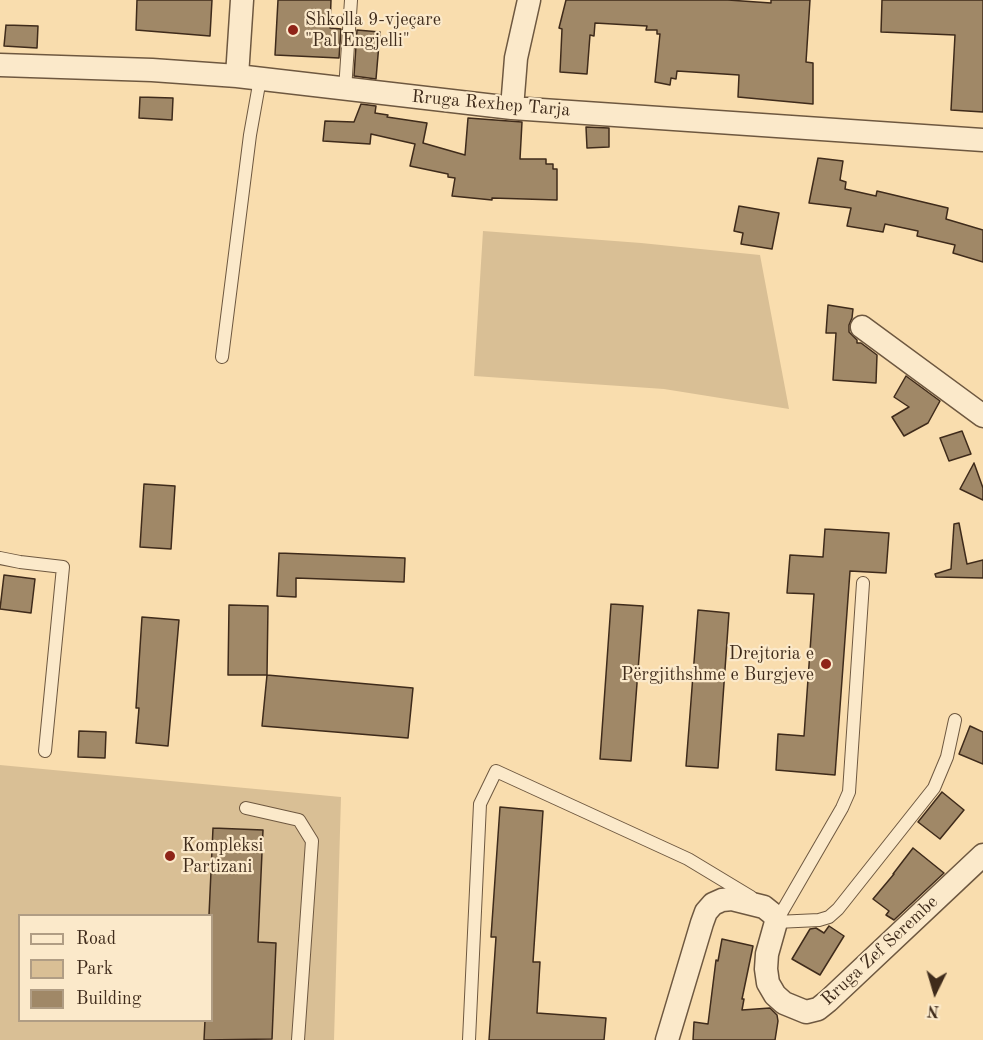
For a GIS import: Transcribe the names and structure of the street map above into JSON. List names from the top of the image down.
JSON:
{
  "streets": {
    "street": ["Rruga Rexhep Tarja", "Rruga Zef Serembe"]
  },
  "places": ["Shkolla 9-vjeçare \"Pal Engjelli\"", "Drejtoria e Përgjithshme e Burgjeve", "Kompleksi Partizani"],
  "legend": ["Road", "Park", "Building"],
  "north": "bottom"
}
